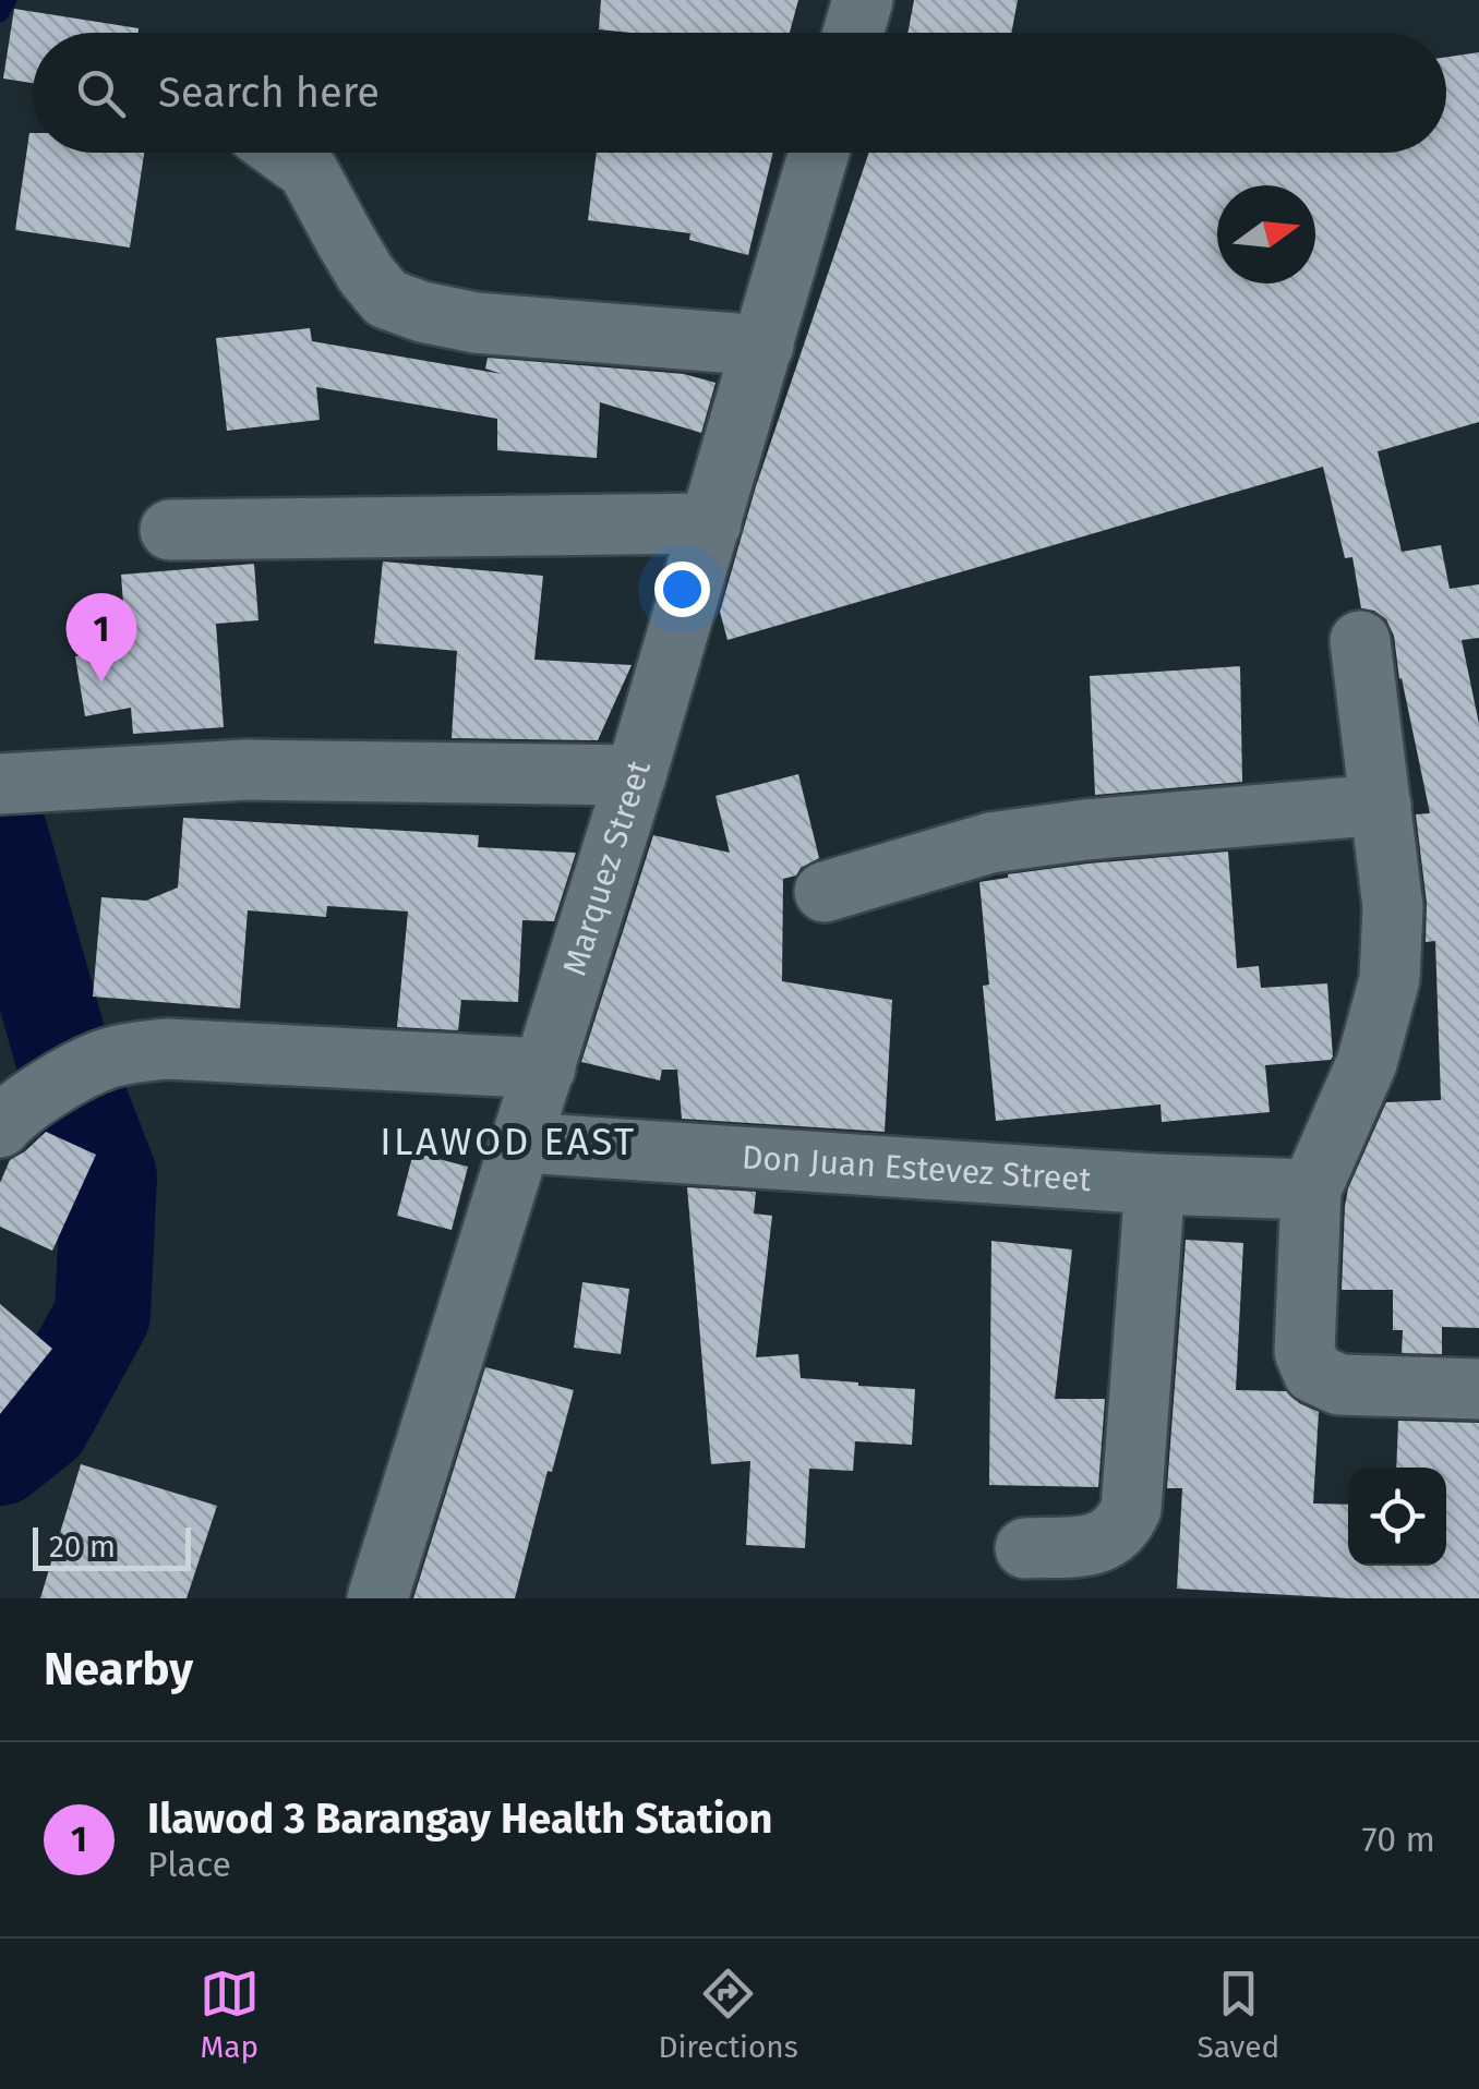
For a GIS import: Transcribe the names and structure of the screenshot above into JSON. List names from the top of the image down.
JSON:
{
  "streets": {
    "street": ["Marquez Street", "Don Juan Estevez Street"]
  },
  "crossings": [
    ["Marquez Street", "Don Juan Estevez Street"]
  ],
  "districts": ["ILAWOD EAST"],
  "scale_bar": "20 m",
  "north": "right",
  "page": {
    "search": "Search here",
    "pins": "1",
    "scale": "20 m",
    "heading": "Nearby",
    "list": [
      {
        "mark": "1",
        "name": "Ilawod 3 Barangay Health Station",
        "note": "Place",
        "value": "70 m"
      }
    ],
    "nav": ["Map", "Directions", "Saved"]
  }
}
